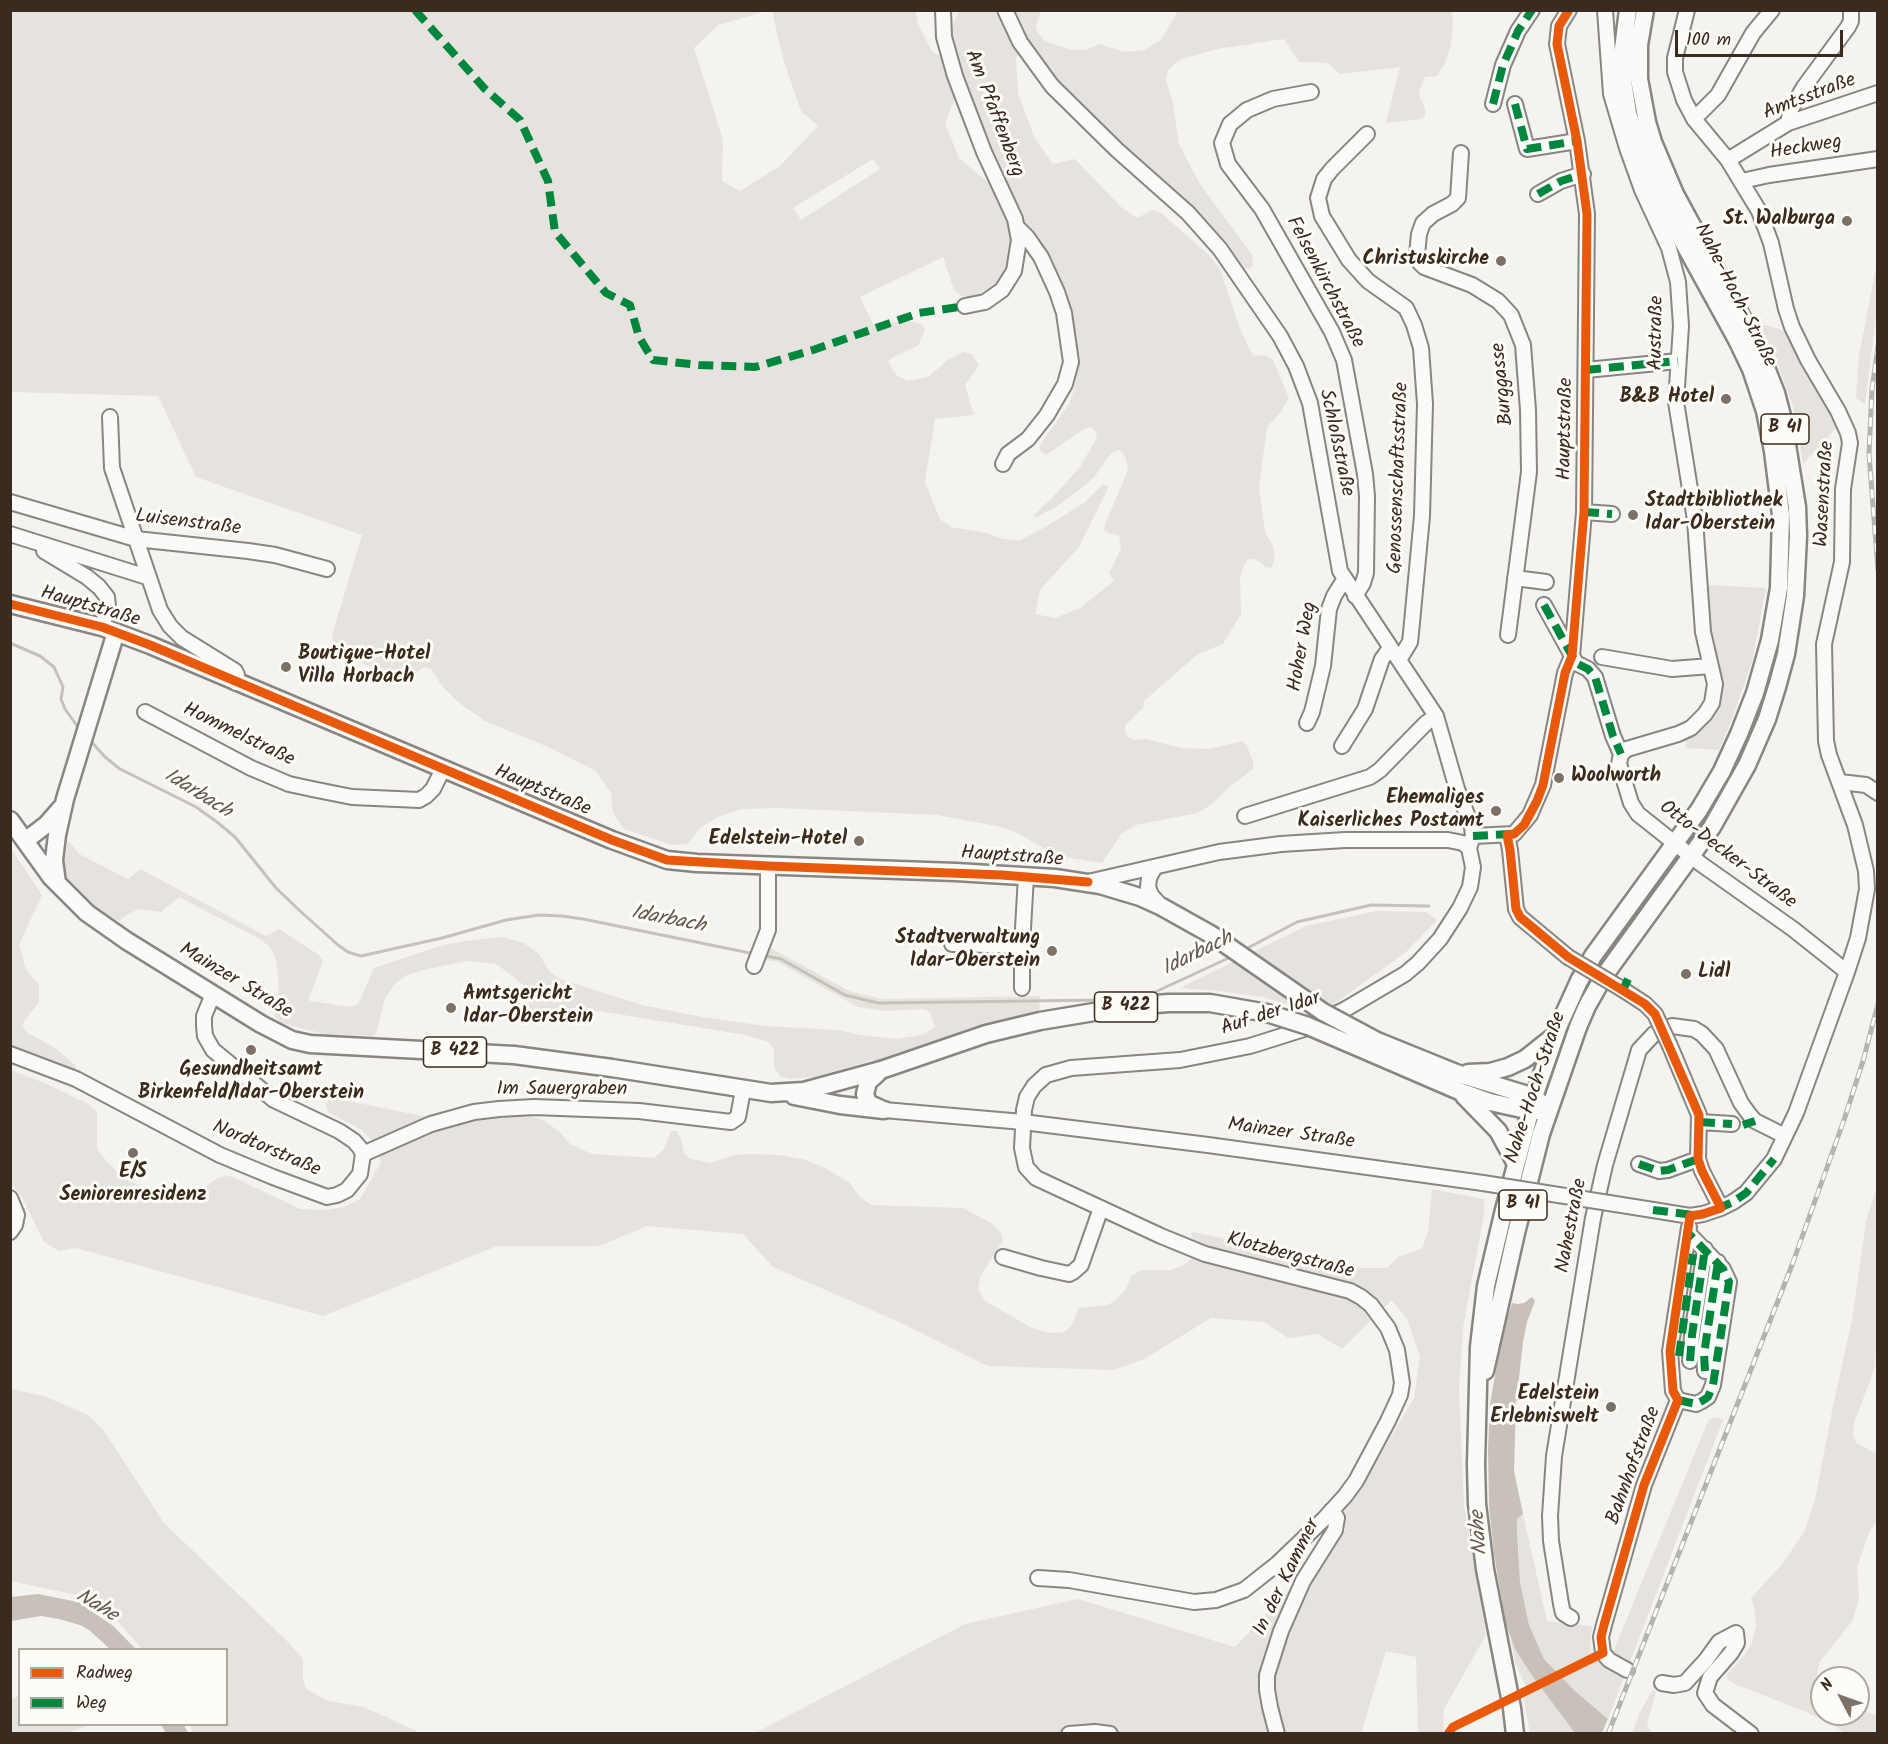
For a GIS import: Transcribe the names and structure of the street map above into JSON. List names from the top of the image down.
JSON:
{
  "streets": {
    "main road": [
      "Nahe-Hoch-Straße",
      "Hauptstraße",
      "B 41",
      "Mainzer Straße",
      "B 422"
    ],
    "street": [
      "Amtsstraße",
      "Am Pfaffenberg",
      "Heckweg",
      "Felsenkirchstraße",
      "Austraße",
      "Burggasse",
      "Schloßstraße",
      "Genossenschaftsstraße",
      "Wasenstraße",
      "Luisenstraße",
      "Hoher Weg",
      "Hommelstraße",
      "Otto-Decker-Straße",
      "Auf der Idar",
      "Im Sauergraben",
      "Nordtorstraße",
      "Nahestraße",
      "Klotzbergstraße",
      "Bahnhofstraße",
      "In der Kammer"
    ]
  },
  "crossings": [
    ["Amtsstraße", "Wasenstraße"],
    ["Heckweg", "Wasenstraße"],
    ["Felsenkirchstraße", "Schloßstraße"],
    ["Nahe-Hoch-Straße", "B 41"],
    ["Nahe-Hoch-Straße", "Otto-Decker-Straße"],
    ["Nahe-Hoch-Straße", "B 422"],
    ["Austraße", "Hauptstraße"],
    ["Austraße", "Otto-Decker-Straße"],
    ["Hauptstraße", "Schloßstraße"],
    ["Hauptstraße", "Hommelstraße"],
    ["Hauptstraße", "Otto-Decker-Straße"],
    ["Hauptstraße", "B 422"],
    ["Hauptstraße", "Auf der Idar"],
    ["Schloßstraße", "Genossenschaftsstraße"],
    ["Schloßstraße", "Hoher Weg"],
    ["Schloßstraße", "Auf der Idar"],
    ["Wasenstraße", "Otto-Decker-Straße"],
    ["Mainzer Straße", "B 422"],
    ["Mainzer Straße", "Auf der Idar"],
    ["Mainzer Straße", "Im Sauergraben"],
    ["Mainzer Straße", "Klotzbergstraße"],
    ["Mainzer Straße", "Bahnhofstraße"],
    ["Auf der Idar", "Klotzbergstraße"],
    ["Im Sauergraben", "Nordtorstraße"],
    ["Klotzbergstraße", "In der Kammer"]
  ],
  "water": ["Idarbach", "Nahe"],
  "places": [
    "St. Walburga",
    "Christuskirche",
    "B&B Hotel",
    "Stadtbibliothek Idar-Oberstein",
    "Boutique-Hotel Villa Horbach",
    "Woolworth",
    "Ehemaliges Kaiserliches Postamt",
    "Edelstein-Hotel",
    "Stadtverwaltung Idar-Oberstein",
    "Lidl",
    "Amtsgericht Idar-Oberstein",
    "Gesundheitsamt Birkenfeld/Idar-Oberstein",
    "E/S Seniorenresidenz",
    "Edelstein Erlebniswelt"
  ],
  "legend": ["Radweg", "Weg"],
  "scale_bar": "100 m",
  "north": "top left"
}
